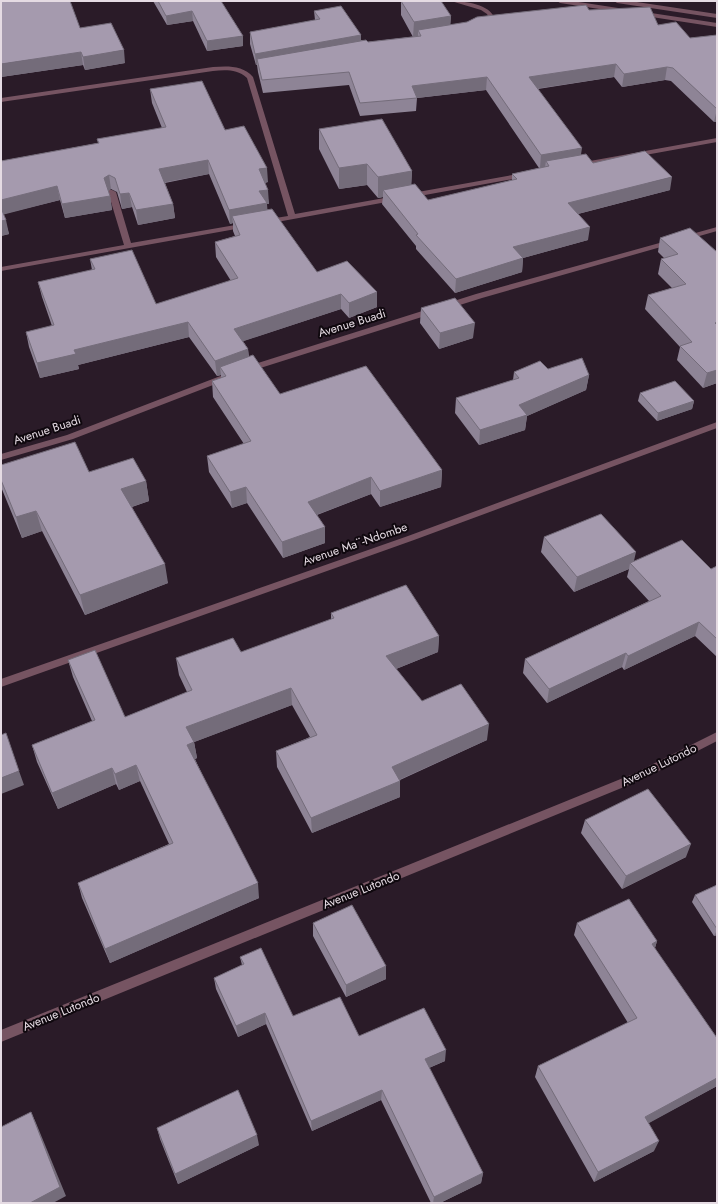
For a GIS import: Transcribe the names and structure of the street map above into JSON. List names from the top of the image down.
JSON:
{
  "streets": {
    "street": ["Avenue Buadi", "Avenue Ma¨-Ndombe", "Avenue Lutondo"]
  }
}
